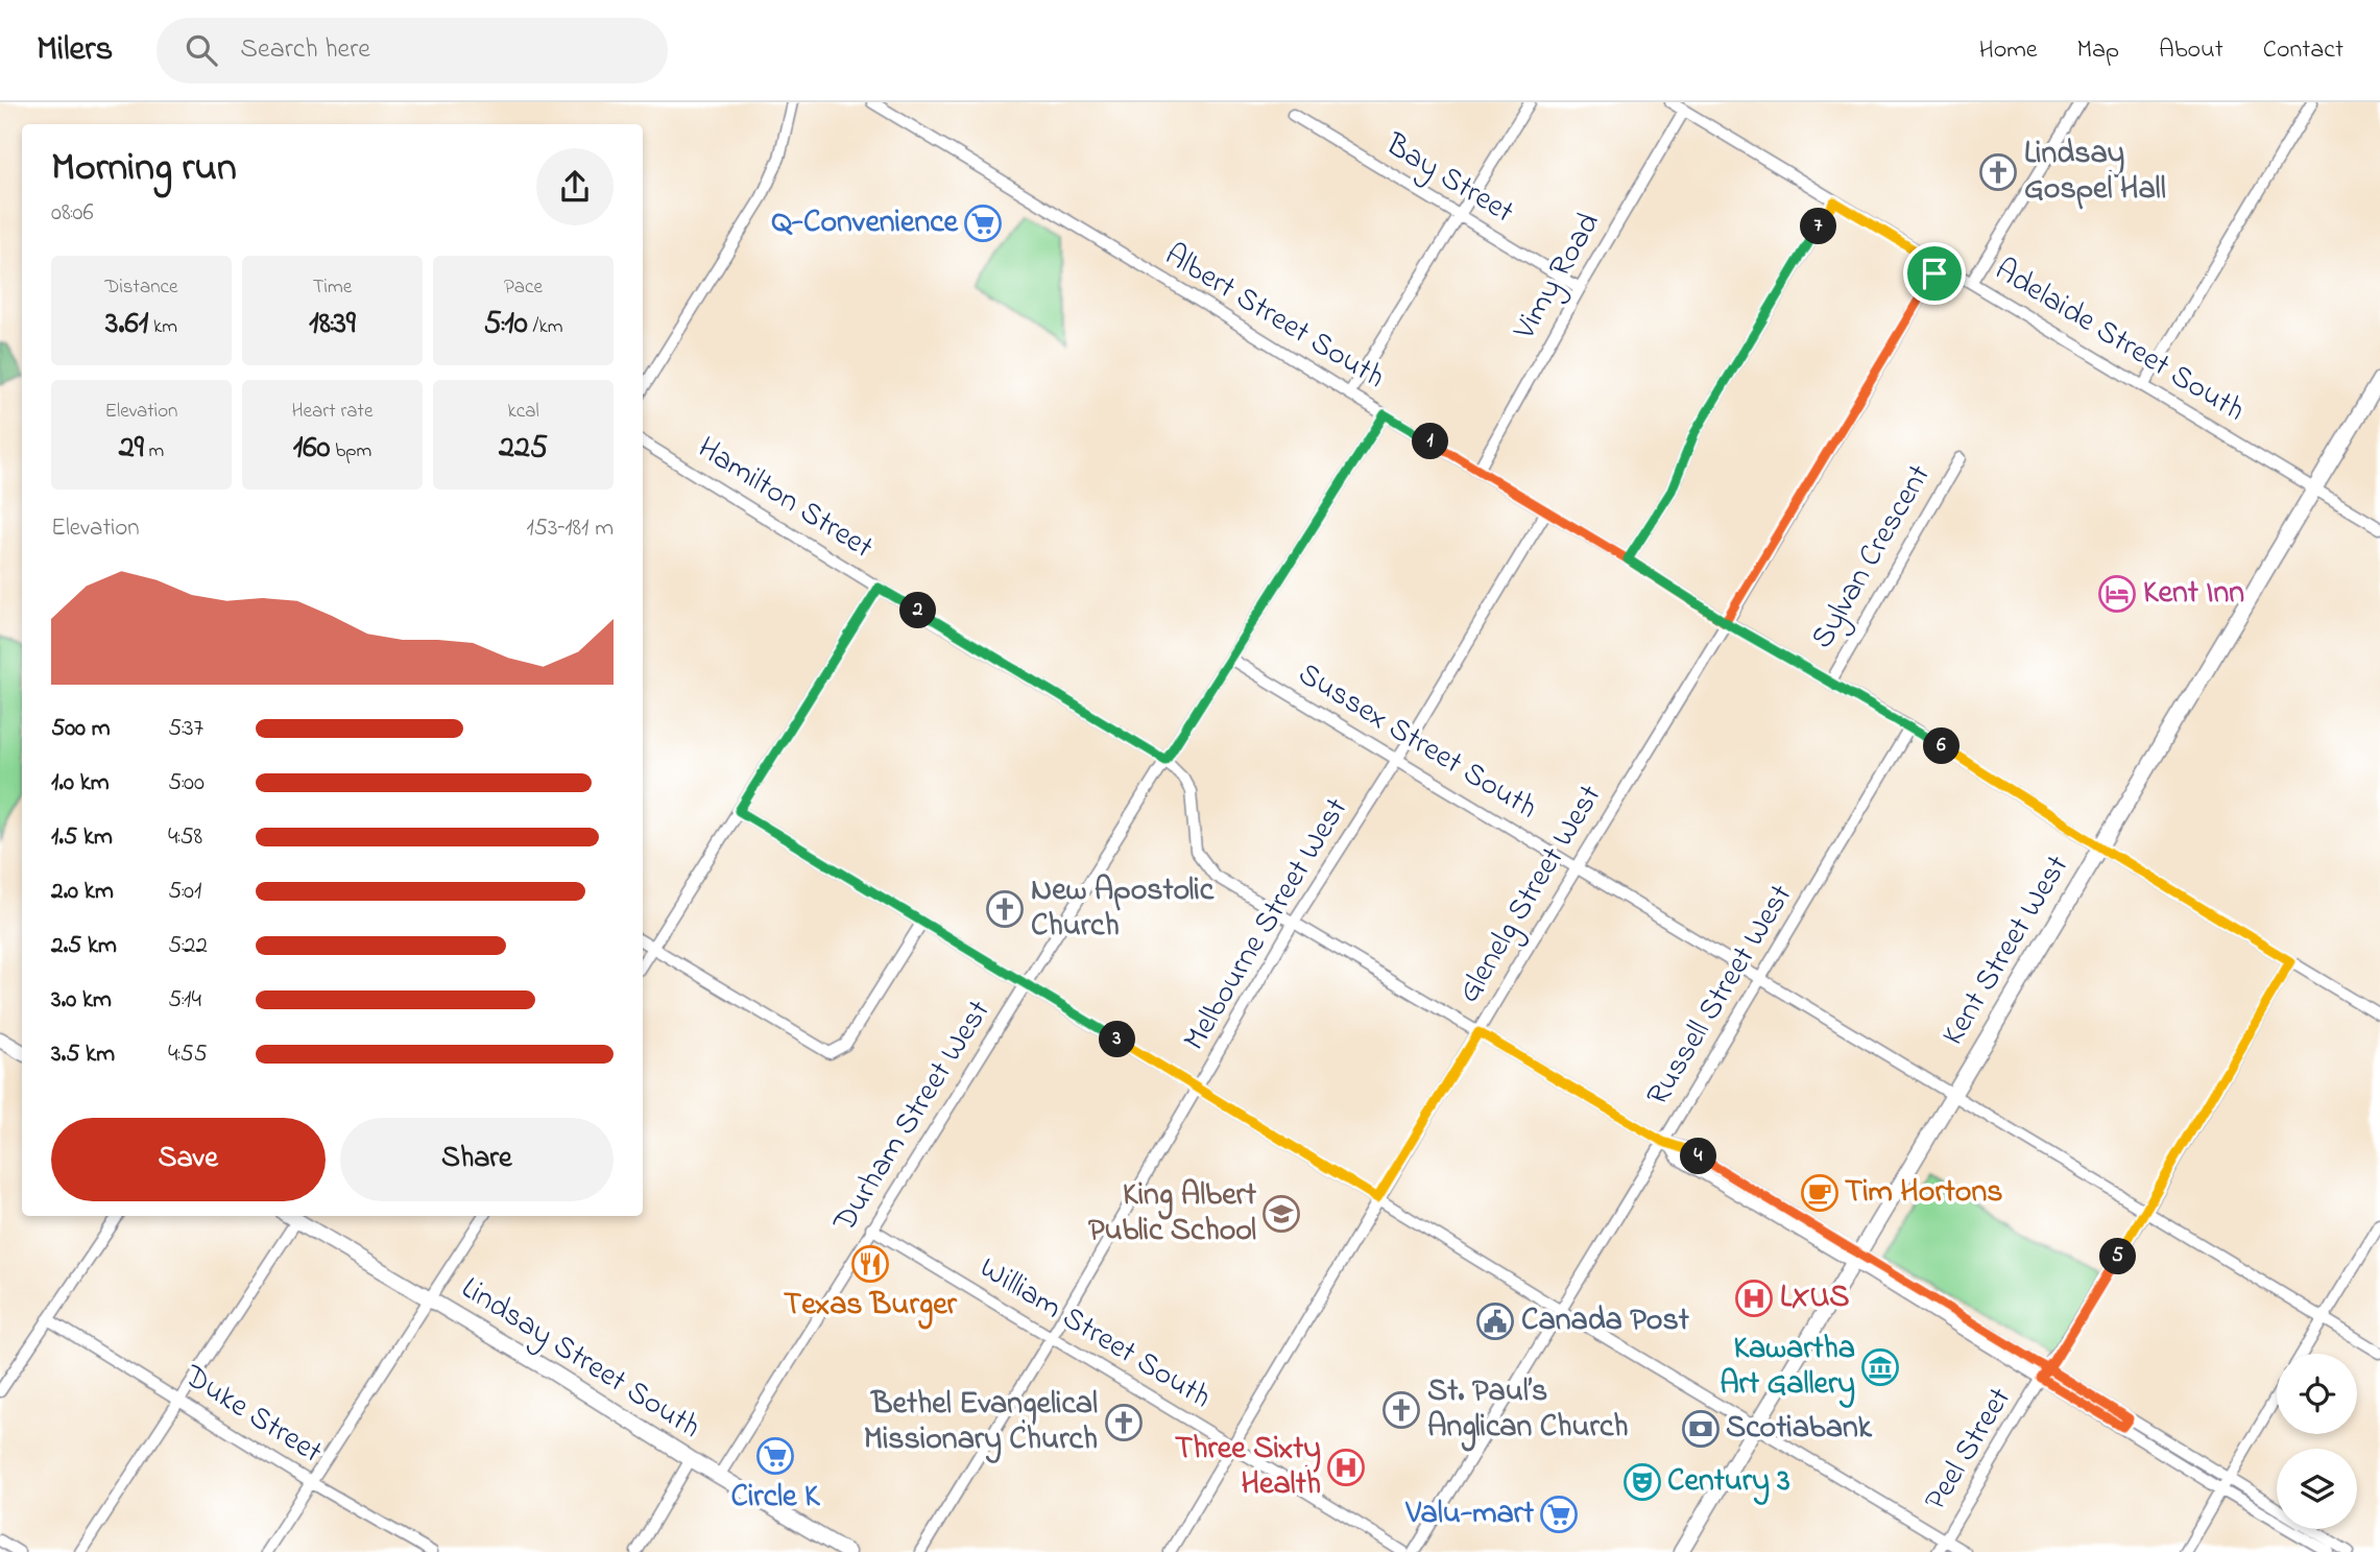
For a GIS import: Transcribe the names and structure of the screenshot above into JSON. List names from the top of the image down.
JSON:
{
  "streets": {
    "main road": ["Kent Street West", "Lindsay Street South"],
    "street": [
      "Bay Street",
      "Vimy Road",
      "Albert Street South",
      "Adelaide Street South",
      "Hamilton Street",
      "Sylvan Crescent",
      "Sussex Street South",
      "Glenelg Street West",
      "Melbourne Street West",
      "Russell Street West",
      "Durham Street West",
      "William Street South",
      "Duke Street",
      "Peel Street"
    ]
  },
  "crossings": [
    ["Bay Street", "Vimy Road"],
    ["Vimy Road", "Albert Street South"],
    ["Vimy Road", "Adelaide Street South"],
    ["Albert Street South", "Sylvan Crescent"],
    ["Albert Street South", "Glenelg Street West"],
    ["Albert Street South", "Melbourne Street West"],
    ["Albert Street South", "Kent Street West"],
    ["Albert Street South", "Russell Street West"],
    ["Albert Street South", "Durham Street West"],
    ["Albert Street South", "Peel Street"],
    ["Adelaide Street South", "Glenelg Street West"],
    ["Adelaide Street South", "Kent Street West"],
    ["Hamilton Street", "Glenelg Street West"],
    ["Hamilton Street", "Melbourne Street West"],
    ["Hamilton Street", "Kent Street West"],
    ["Hamilton Street", "Russell Street West"],
    ["Hamilton Street", "Durham Street West"],
    ["Hamilton Street", "Peel Street"],
    ["Sussex Street South", "Glenelg Street West"],
    ["Sussex Street South", "Melbourne Street West"],
    ["Sussex Street South", "Kent Street West"],
    ["Sussex Street South", "Russell Street West"],
    ["Sussex Street South", "Durham Street West"],
    ["Sussex Street South", "Peel Street"],
    ["Glenelg Street West", "William Street South"],
    ["Melbourne Street West", "William Street South"],
    ["Durham Street West", "William Street South"],
    ["Durham Street West", "Lindsay Street South"]
  ],
  "places": {
    "church": [
      "Lindsay Gospel Hall",
      "New Apostolic Church",
      "St. Paul’s Anglican Church",
      "Bethel Evangelical Missionary Church"
    ],
    "supermarket": ["Q-Convenience", "Circle K", "Valu-mart"],
    "hotel": ["Kent Inn"],
    "cafe": ["Tim Hortons"],
    "school or university": ["King Albert Public School"],
    "restaurant": ["Texas Burger"],
    "hospital": ["LXUS", "Three Sixty Health"],
    "public building": ["Canada Post"],
    "museum": ["Kawartha Art Gallery"],
    "bank": ["Scotiabank"],
    "theatre": ["Century 3"]
  },
  "page": {
    "header": "Milers",
    "search": "Search here",
    "nav": [
      "Home",
      "Map",
      "About",
      "Contact"
    ],
    "heading": ["Morning run", "08:06"],
    "pins": [
      "7",
      "1",
      "2",
      "6",
      "3",
      "4",
      "5"
    ],
    "stats": [
      ["Distance", "3.61 km"],
      ["Time", "18:39"],
      ["Pace", "5:10 /km"],
      ["Elevation", "29 m"],
      ["Heart rate", "160 bpm"],
      ["kcal", "225"]
    ],
    "chart": ["Elevation", "153–181 m"],
    "list": [
      {
        "name": "500 m",
        "note": "5:37"
      },
      {
        "name": "1.0 km",
        "note": "5:00"
      },
      {
        "name": "1.5 km",
        "note": "4:58"
      },
      {
        "name": "2.0 km",
        "note": "5:01"
      },
      {
        "name": "2.5 km",
        "note": "5:22"
      },
      {
        "name": "3.0 km",
        "note": "5:14"
      },
      {
        "name": "3.5 km",
        "note": "4:55"
      }
    ],
    "buttons": ["Save", "Share"]
  }
}
